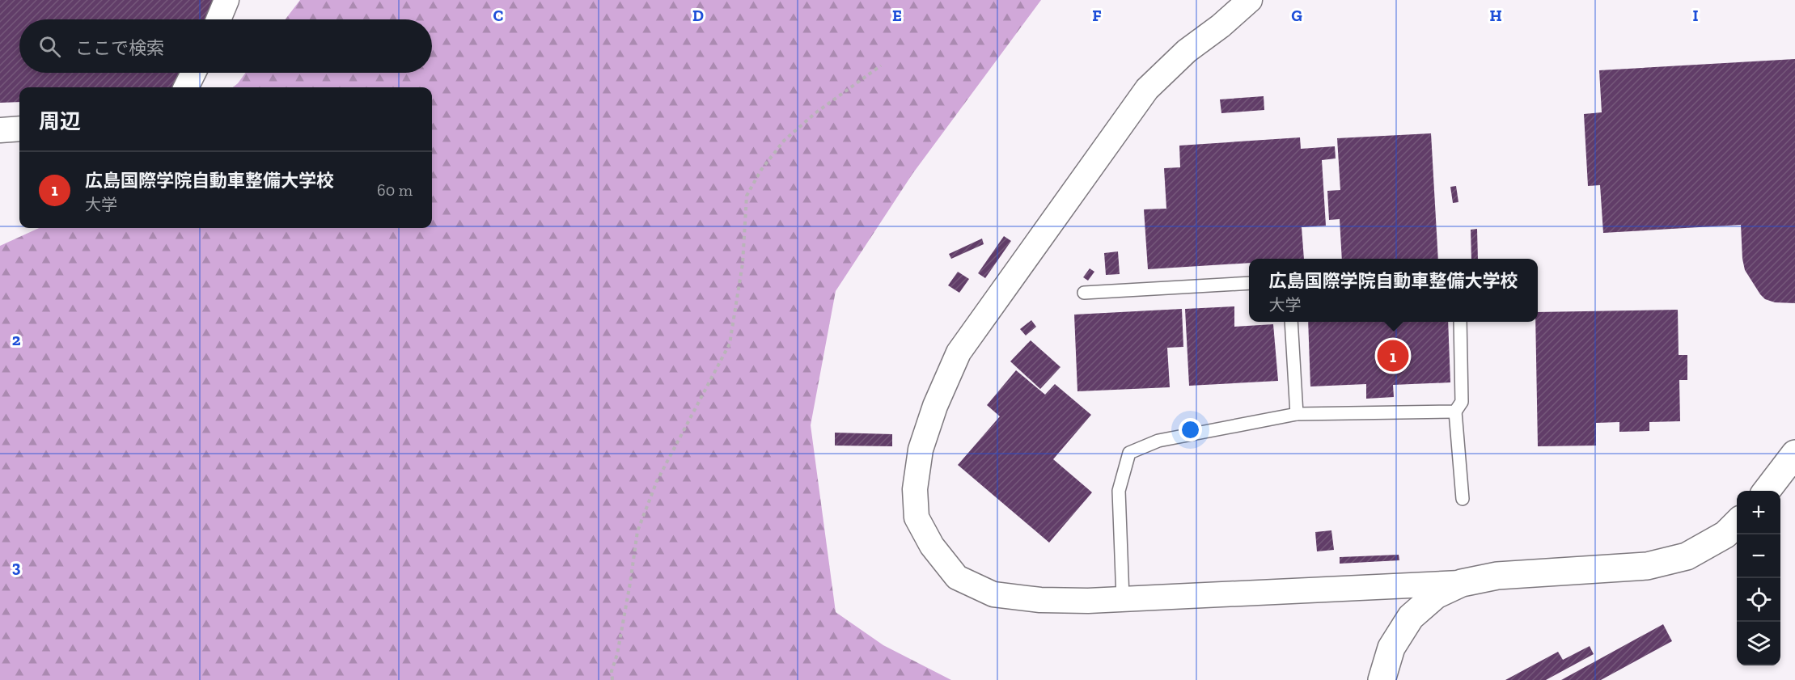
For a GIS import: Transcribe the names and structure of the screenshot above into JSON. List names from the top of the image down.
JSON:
{
  "page": {
    "search": "ここで検索",
    "heading": "周辺",
    "list": [
      {
        "mark": "1",
        "name": "広島国際学院自動車整備大学校",
        "note": "大学",
        "value": "60 m"
      }
    ],
    "popup": ["広島国際学院自動車整備大学校", "大学"],
    "pins": "1",
    "map_buttons": ["+", "−"]
  },
  "grid": {
    "columns": [
      "C",
      "D",
      "E",
      "F",
      "G",
      "H",
      "I"
    ],
    "rows": ["2", "3"]
  }
}
